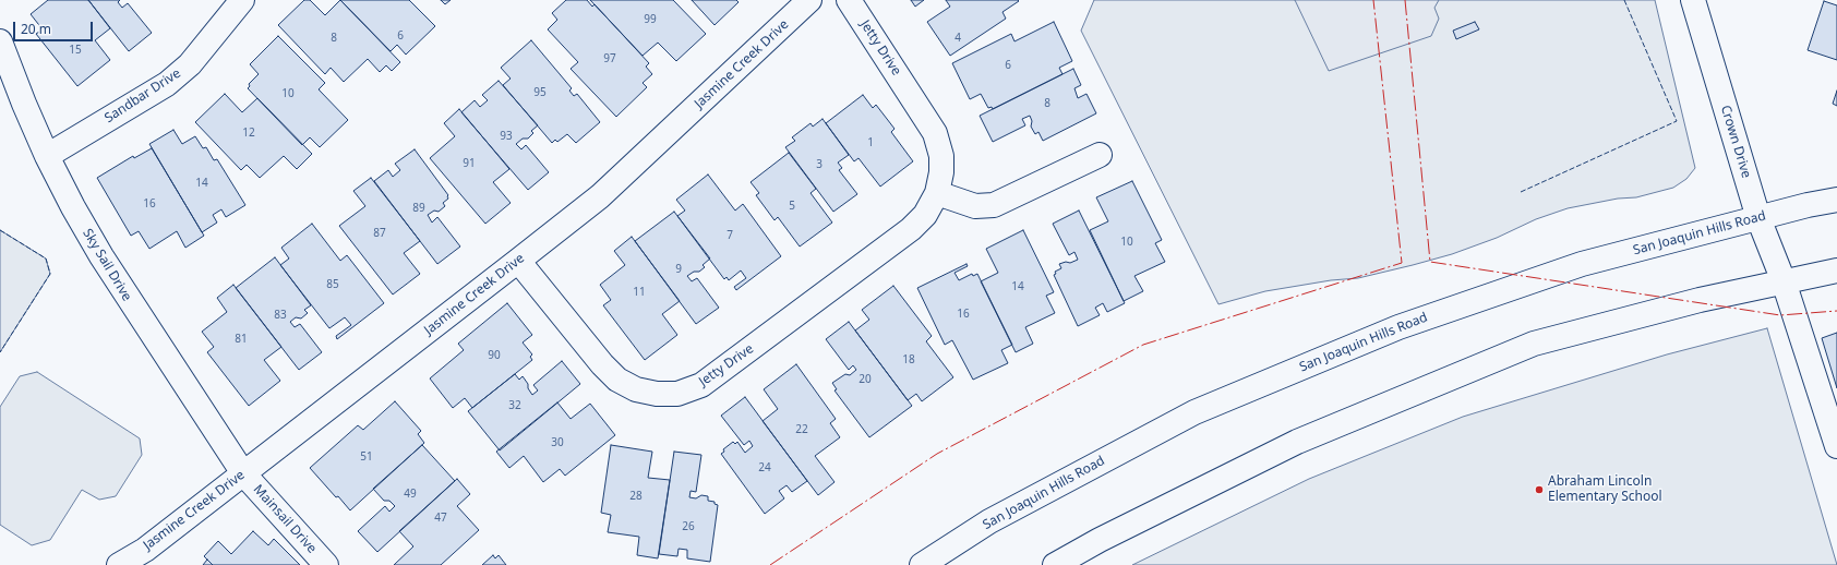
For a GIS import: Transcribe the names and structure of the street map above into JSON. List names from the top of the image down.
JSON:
{
  "streets": {
    "street": [
      "Jetty Drive",
      "Jasmine Creek Drive",
      "Sandbar Drive",
      "Crown Drive",
      "San Joaquin Hills Road",
      "Sky Sail Drive",
      "Mainsail Drive"
    ]
  },
  "crossings": [
    ["Jetty Drive", "Jasmine Creek Drive"],
    ["Jasmine Creek Drive", "Sky Sail Drive"],
    ["Jasmine Creek Drive", "Mainsail Drive"],
    ["Sandbar Drive", "Sky Sail Drive"],
    ["Crown Drive", "San Joaquin Hills Road"],
    ["Sky Sail Drive", "Mainsail Drive"]
  ],
  "places": ["Abraham Lincoln Elementary School"],
  "house_numbers": [
    "99",
    "6",
    "8",
    "4",
    "15",
    "97",
    "6",
    "95",
    "10",
    "8",
    "12",
    "93",
    "1",
    "91",
    "3",
    "14",
    "16",
    "5",
    "89",
    "87",
    "7",
    "10",
    "9",
    "85",
    "14",
    "11",
    "16",
    "83",
    "81",
    "90",
    "18",
    "20",
    "32",
    "22",
    "30",
    "51",
    "24",
    "49",
    "28",
    "47",
    "26"
  ],
  "scale_bar": "20 m"
}
